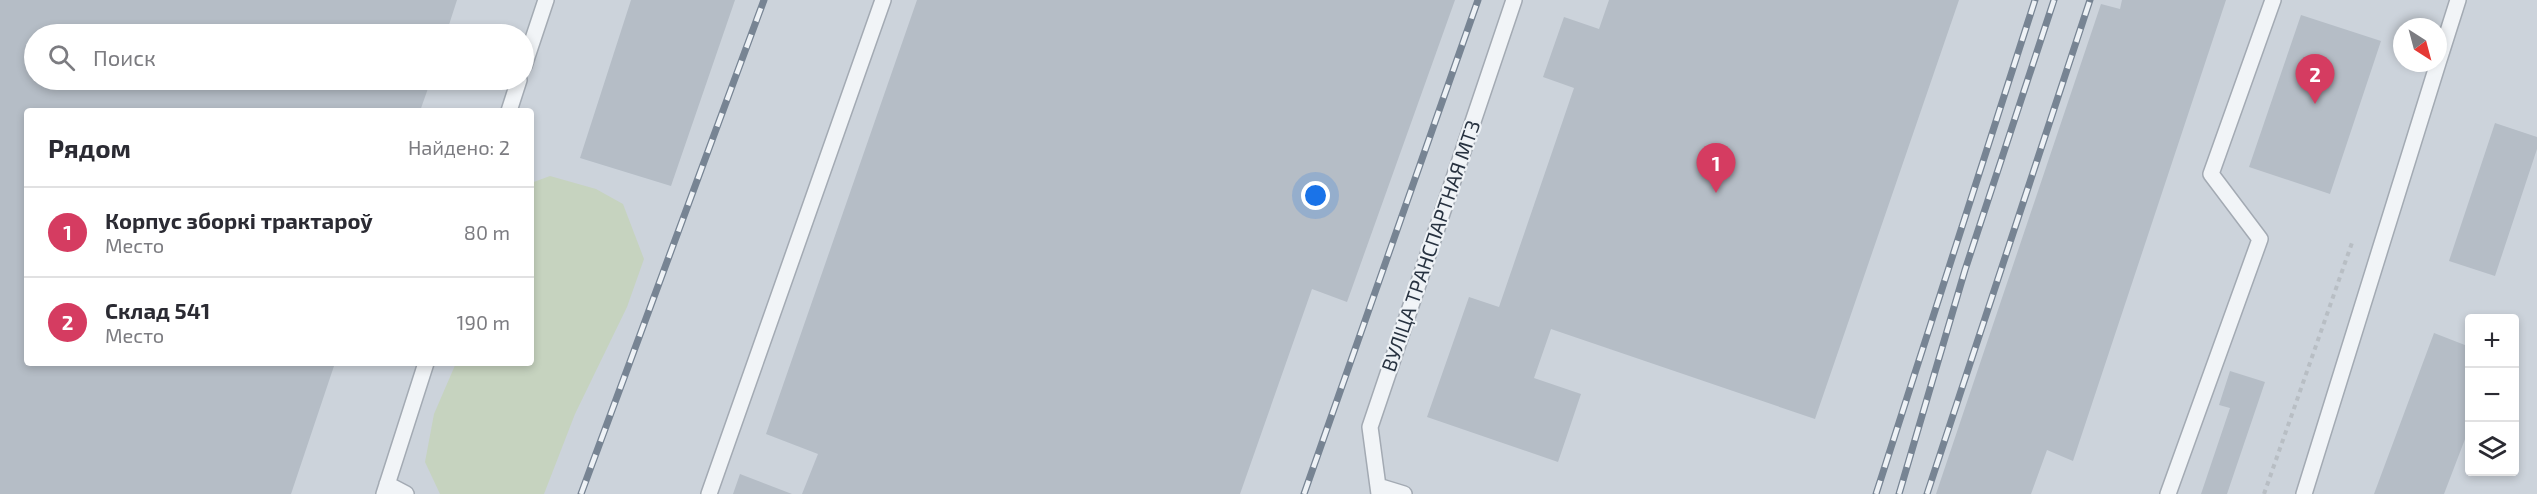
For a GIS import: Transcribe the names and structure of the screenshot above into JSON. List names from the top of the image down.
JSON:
{
  "streets": {
    "lane": ["ВУЛІЦА ТРАНСПАРТНАЯ МТЗ"]
  },
  "north": "bottom right",
  "page": {
    "search": "Поиск",
    "pins": ["2", "1"],
    "heading": ["Рядом", "Найдено: 2"],
    "list": [
      {
        "mark": "1",
        "name": "Корпус зборкі трактароў",
        "note": "Место",
        "value": "80 m"
      },
      {
        "mark": "2",
        "name": "Склад 541",
        "note": "Место",
        "value": "190 m"
      }
    ],
    "map_buttons": ["+", "−"]
  }
}
